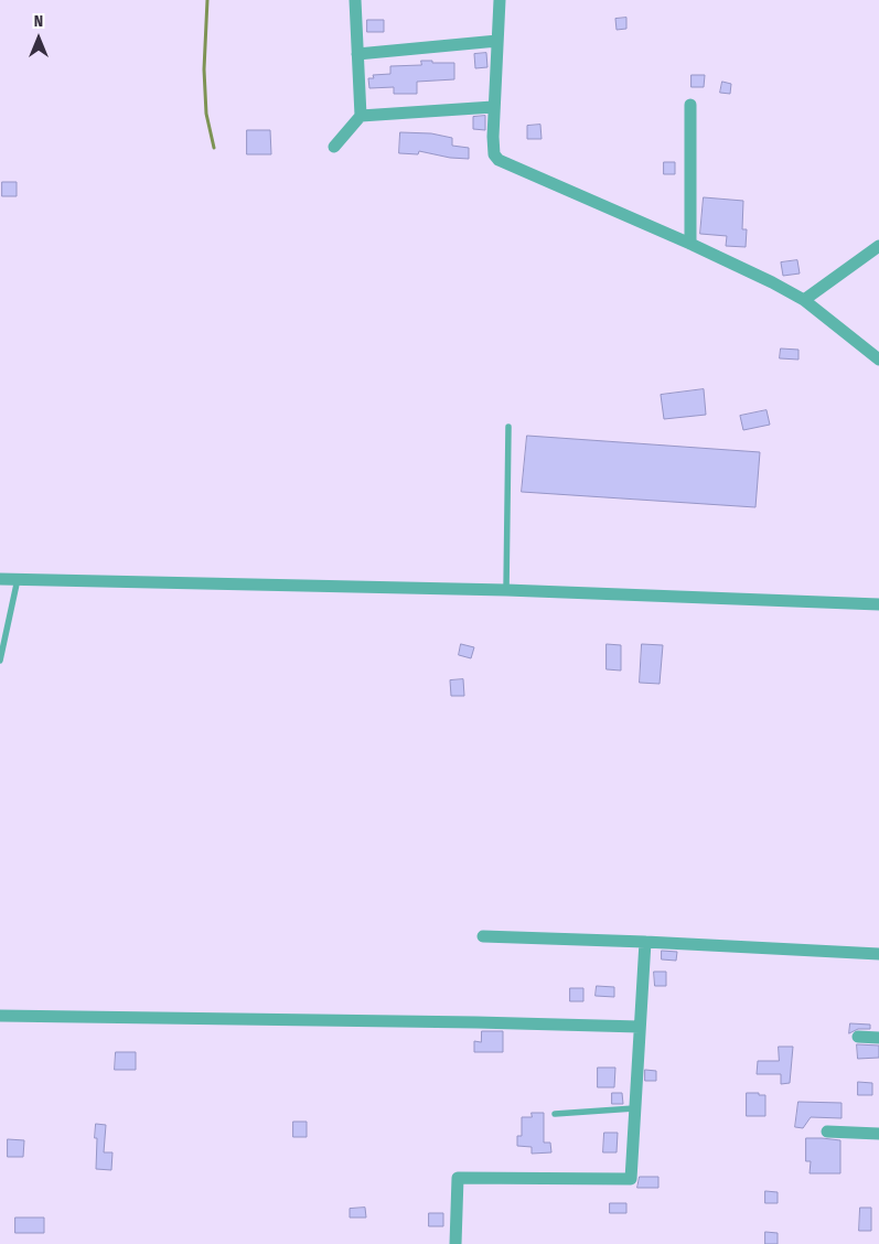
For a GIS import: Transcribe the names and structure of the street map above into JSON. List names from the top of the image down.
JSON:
{
  "north": "top"
}
